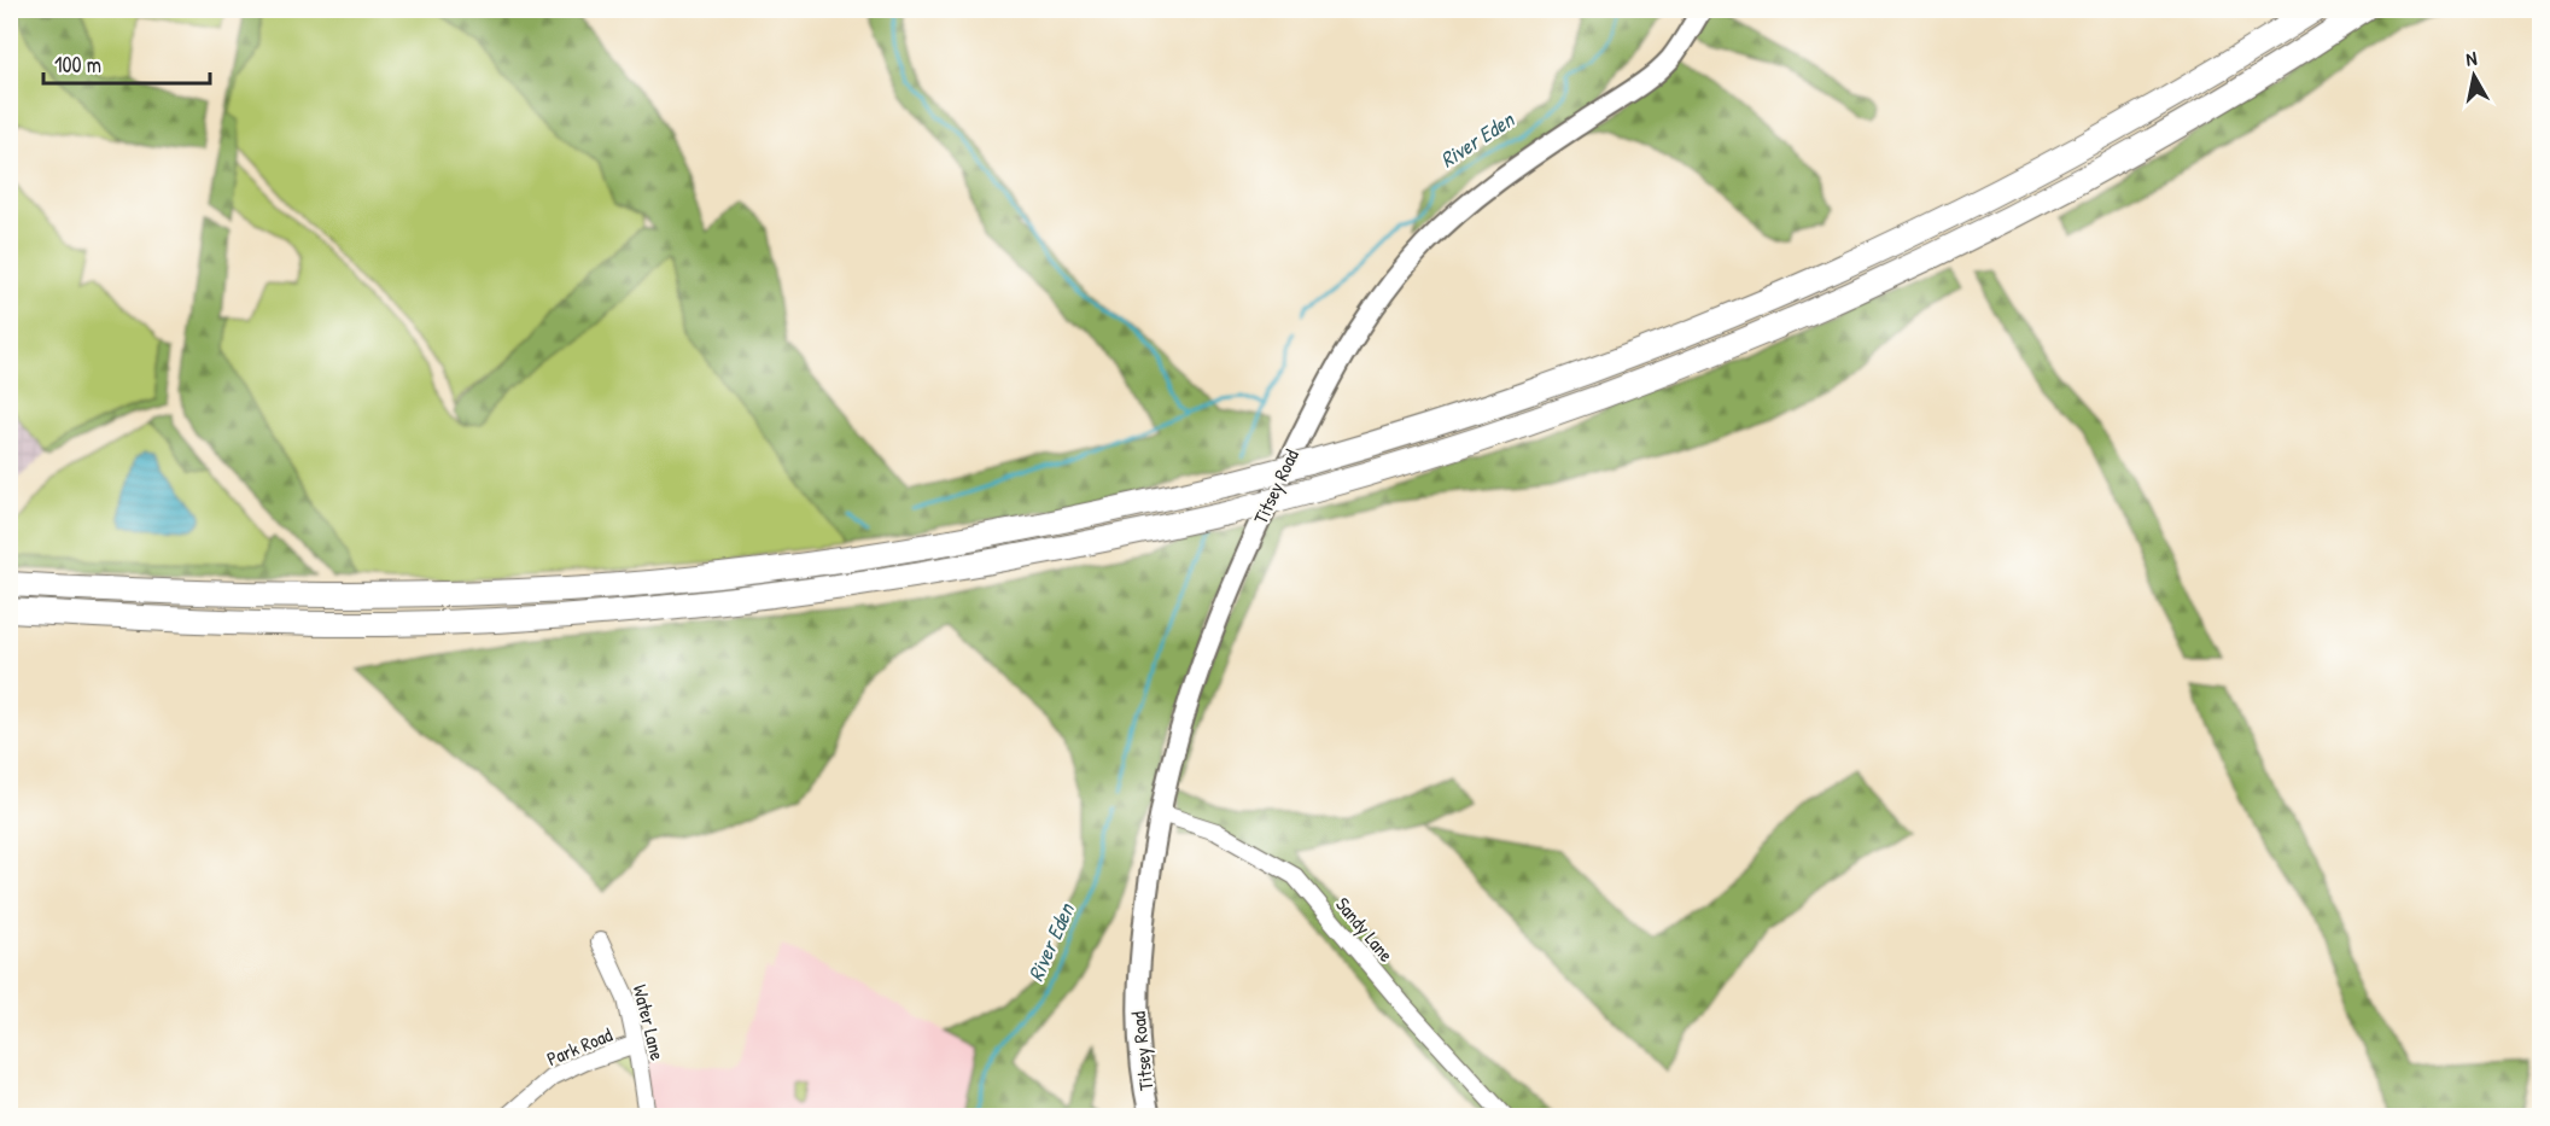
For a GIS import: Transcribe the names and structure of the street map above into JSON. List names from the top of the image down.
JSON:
{
  "streets": {
    "main road": ["Titsey Road"],
    "street": ["Sandy Lane", "Water Lane", "Park Road"]
  },
  "crossings": [
    ["Titsey Road", "Sandy Lane"],
    ["Water Lane", "Park Road"]
  ],
  "water": ["River Eden"],
  "scale_bar": "100 m",
  "north": "top"
}
